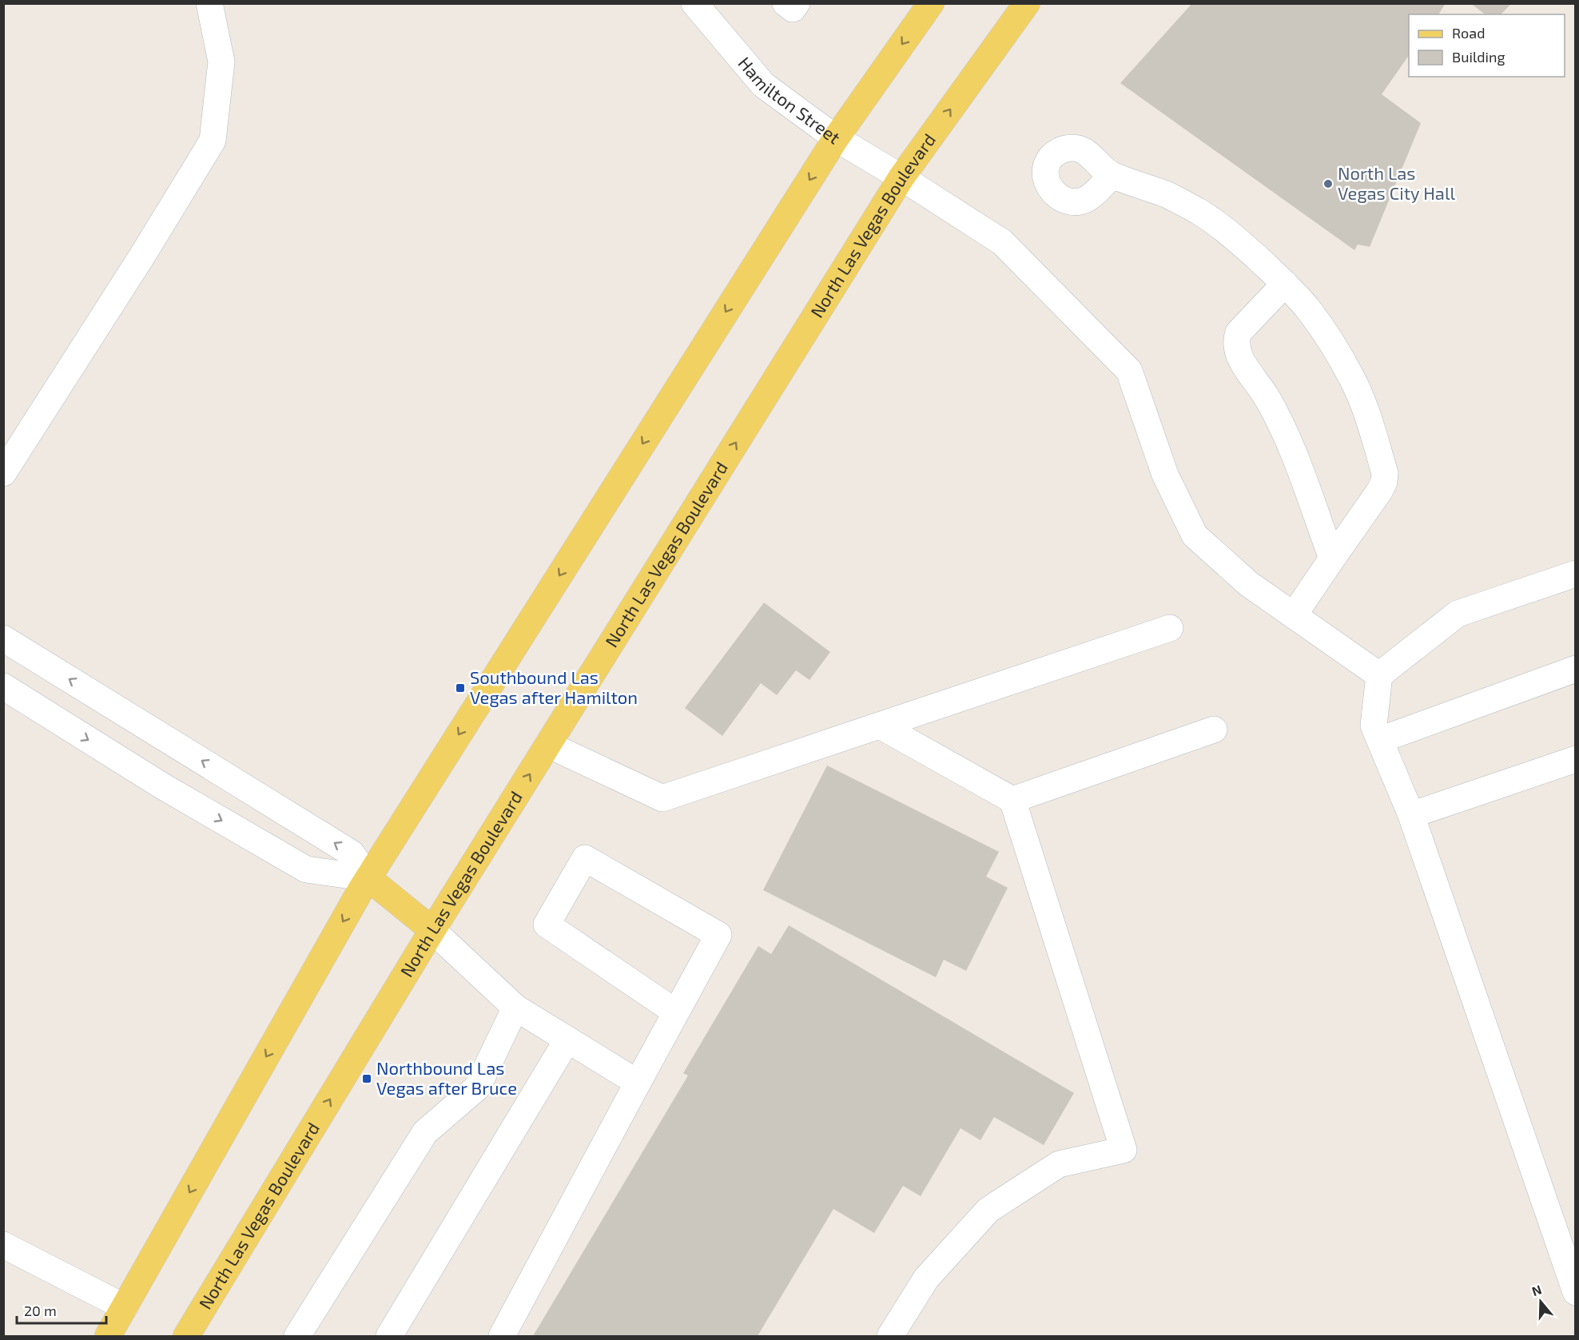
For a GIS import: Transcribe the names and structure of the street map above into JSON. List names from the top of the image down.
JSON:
{
  "streets": {
    "main road": ["North Las Vegas Boulevard"],
    "street": ["Hamilton Street"]
  },
  "crossings": [
    ["Hamilton Street", "North Las Vegas Boulevard"]
  ],
  "places": {
    "other": ["North Las Vegas City Hall"],
    "transit": ["Southbound Las Vegas after Hamilton", "Northbound Las Vegas after Bruce"]
  },
  "legend": ["Road", "Building"],
  "scale_bar": "20 m",
  "north": "top"
}
